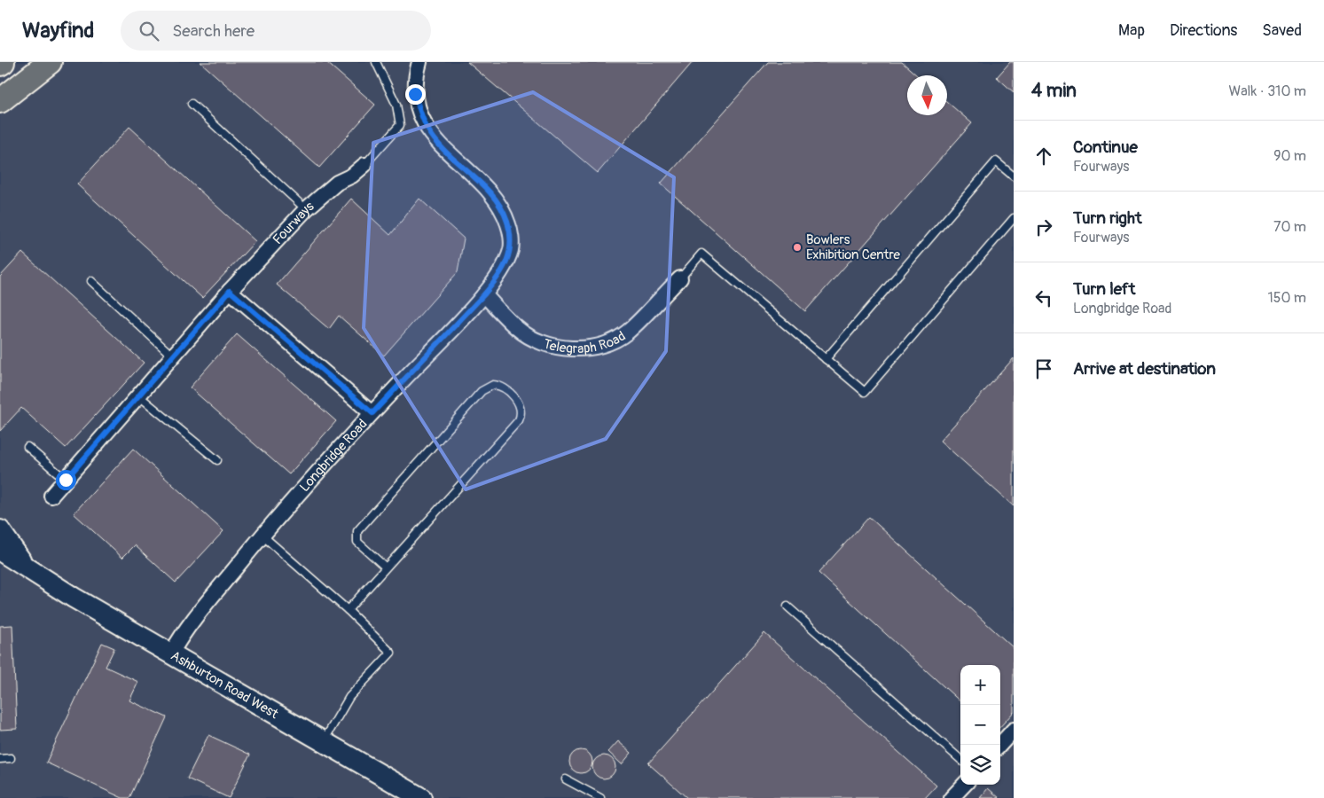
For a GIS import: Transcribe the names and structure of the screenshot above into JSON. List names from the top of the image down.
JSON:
{
  "streets": {
    "main road": ["Ashburton Road West"],
    "street": ["Fourways", "Telegraph Road", "Longbridge Road"]
  },
  "crossings": [
    ["Telegraph Road", "Longbridge Road"],
    ["Longbridge Road", "Ashburton Road West"]
  ],
  "places": ["Bowlers Exhibition Centre"],
  "north": "bottom",
  "page": {
    "header": "Wayfind",
    "search": "Search here",
    "nav": ["Map", "Directions", "Saved"],
    "heading": ["4 min", "Walk · 310 m"],
    "list": [
      ["Continue", "Fourways", "90 m"],
      ["Turn right", "Fourways", "70 m"],
      ["Turn left", "Longbridge Road", "150 m"],
      "Arrive at destination"
    ],
    "map_buttons": ["+", "−"]
  }
}
